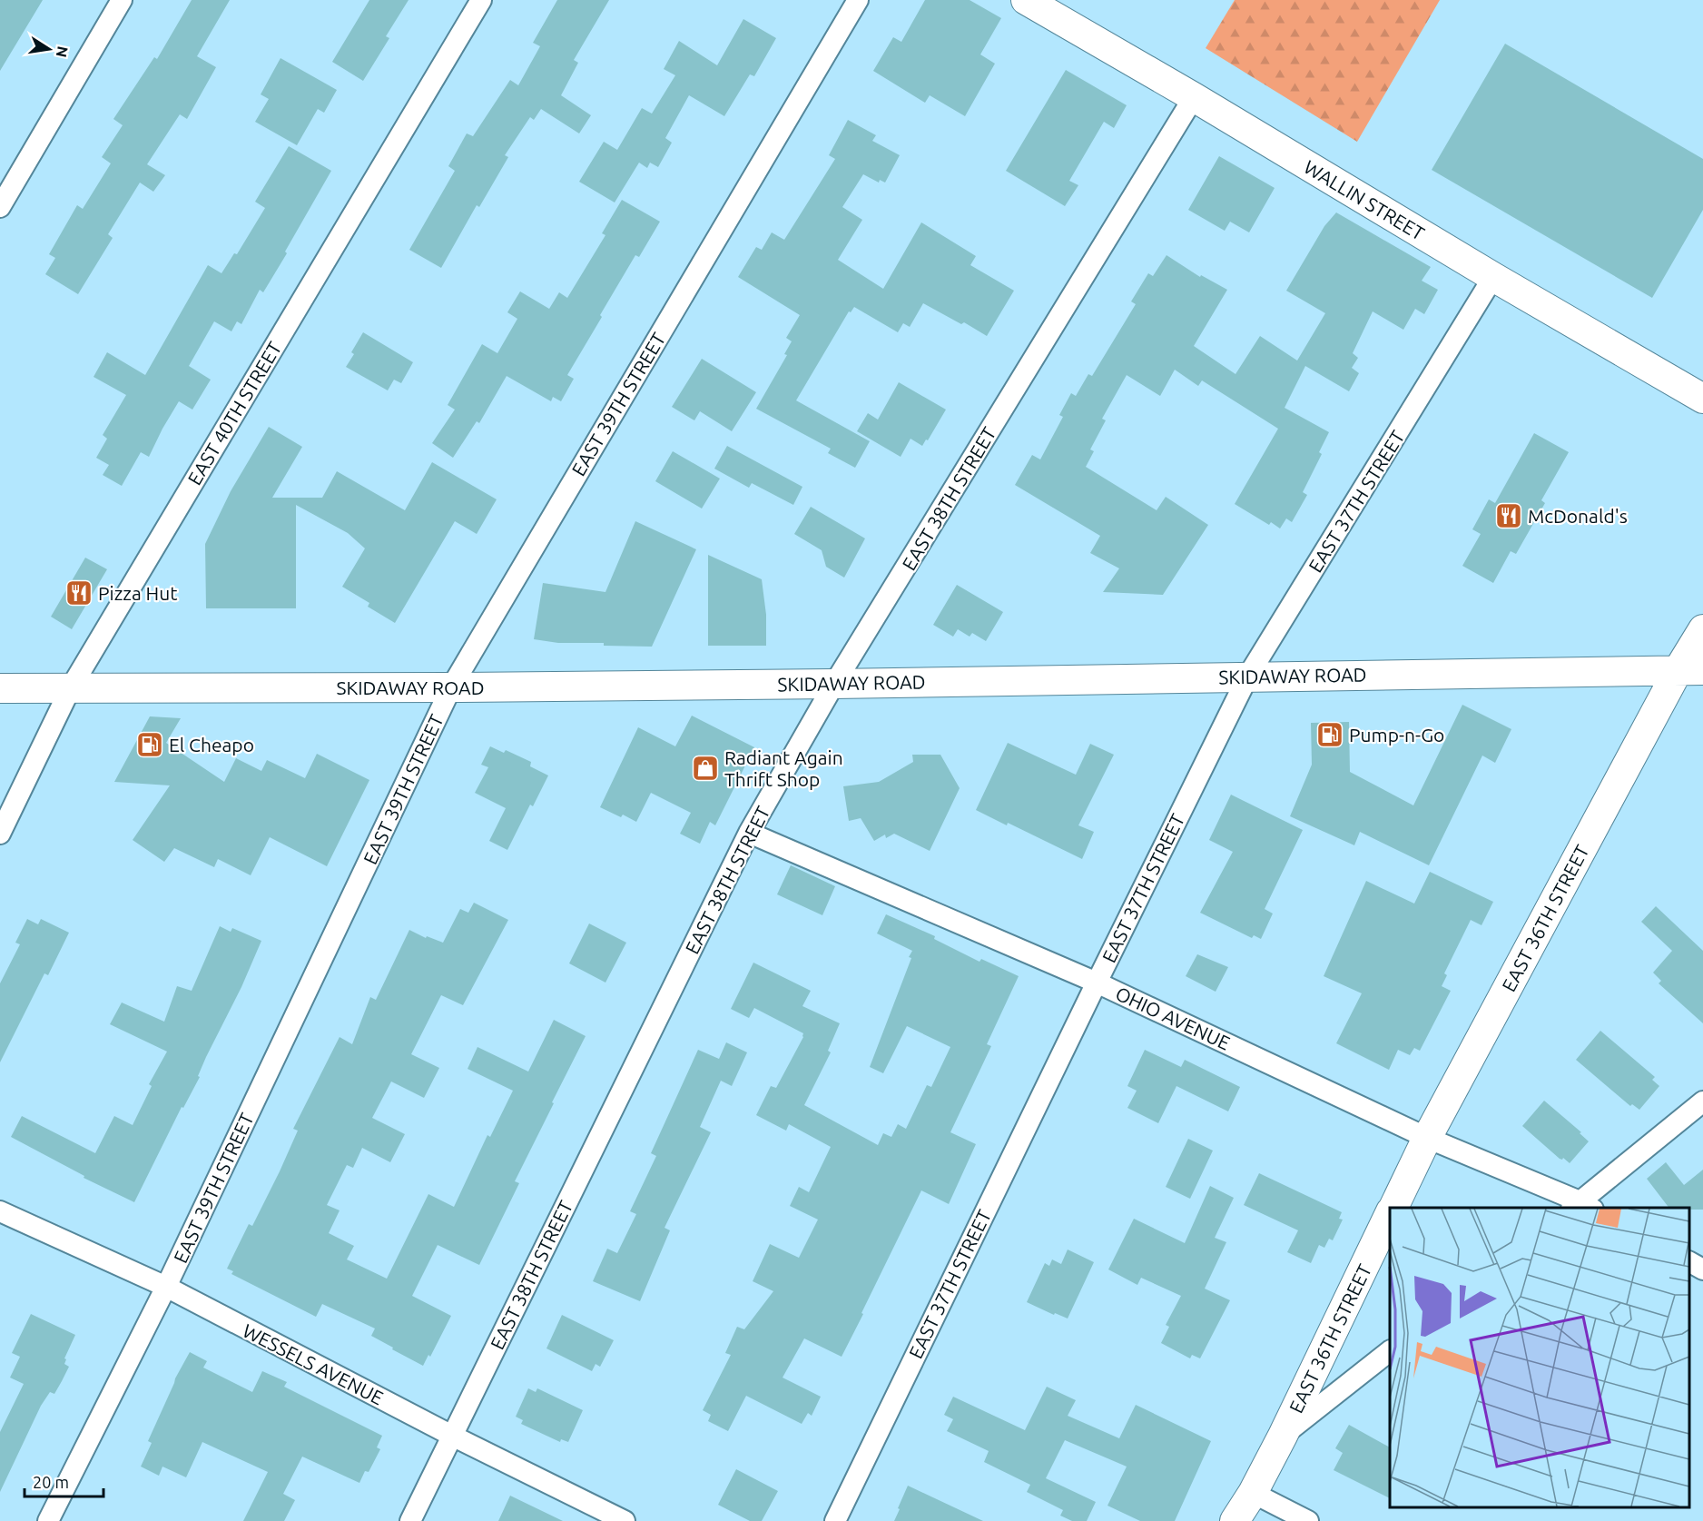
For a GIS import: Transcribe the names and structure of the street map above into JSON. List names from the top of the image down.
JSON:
{
  "streets": {
    "main road": ["WALLIN STREET", "SKIDAWAY ROAD", "EAST 36TH STREET"],
    "street": [
      "EAST 39TH STREET",
      "EAST 40TH STREET",
      "EAST 38TH STREET",
      "EAST 37TH STREET",
      "OHIO AVENUE",
      "WESSELS AVENUE"
    ]
  },
  "crossings": [
    ["WALLIN STREET", "EAST 38TH STREET"],
    ["WALLIN STREET", "EAST 37TH STREET"],
    ["EAST 39TH STREET", "SKIDAWAY ROAD"],
    ["EAST 39TH STREET", "WESSELS AVENUE"],
    ["EAST 40TH STREET", "SKIDAWAY ROAD"],
    ["EAST 38TH STREET", "SKIDAWAY ROAD"],
    ["EAST 38TH STREET", "OHIO AVENUE"],
    ["EAST 38TH STREET", "WESSELS AVENUE"],
    ["EAST 37TH STREET", "SKIDAWAY ROAD"],
    ["EAST 37TH STREET", "OHIO AVENUE"],
    ["SKIDAWAY ROAD", "EAST 36TH STREET"],
    ["EAST 36TH STREET", "OHIO AVENUE"]
  ],
  "places": {
    "restaurant": ["McDonald's", "Pizza Hut"],
    "fuel station": ["Pump-n-Go", "El Cheapo"],
    "shop": ["Radiant Again Thrift Shop"]
  },
  "scale_bar": "20 m",
  "north": "right"
}
